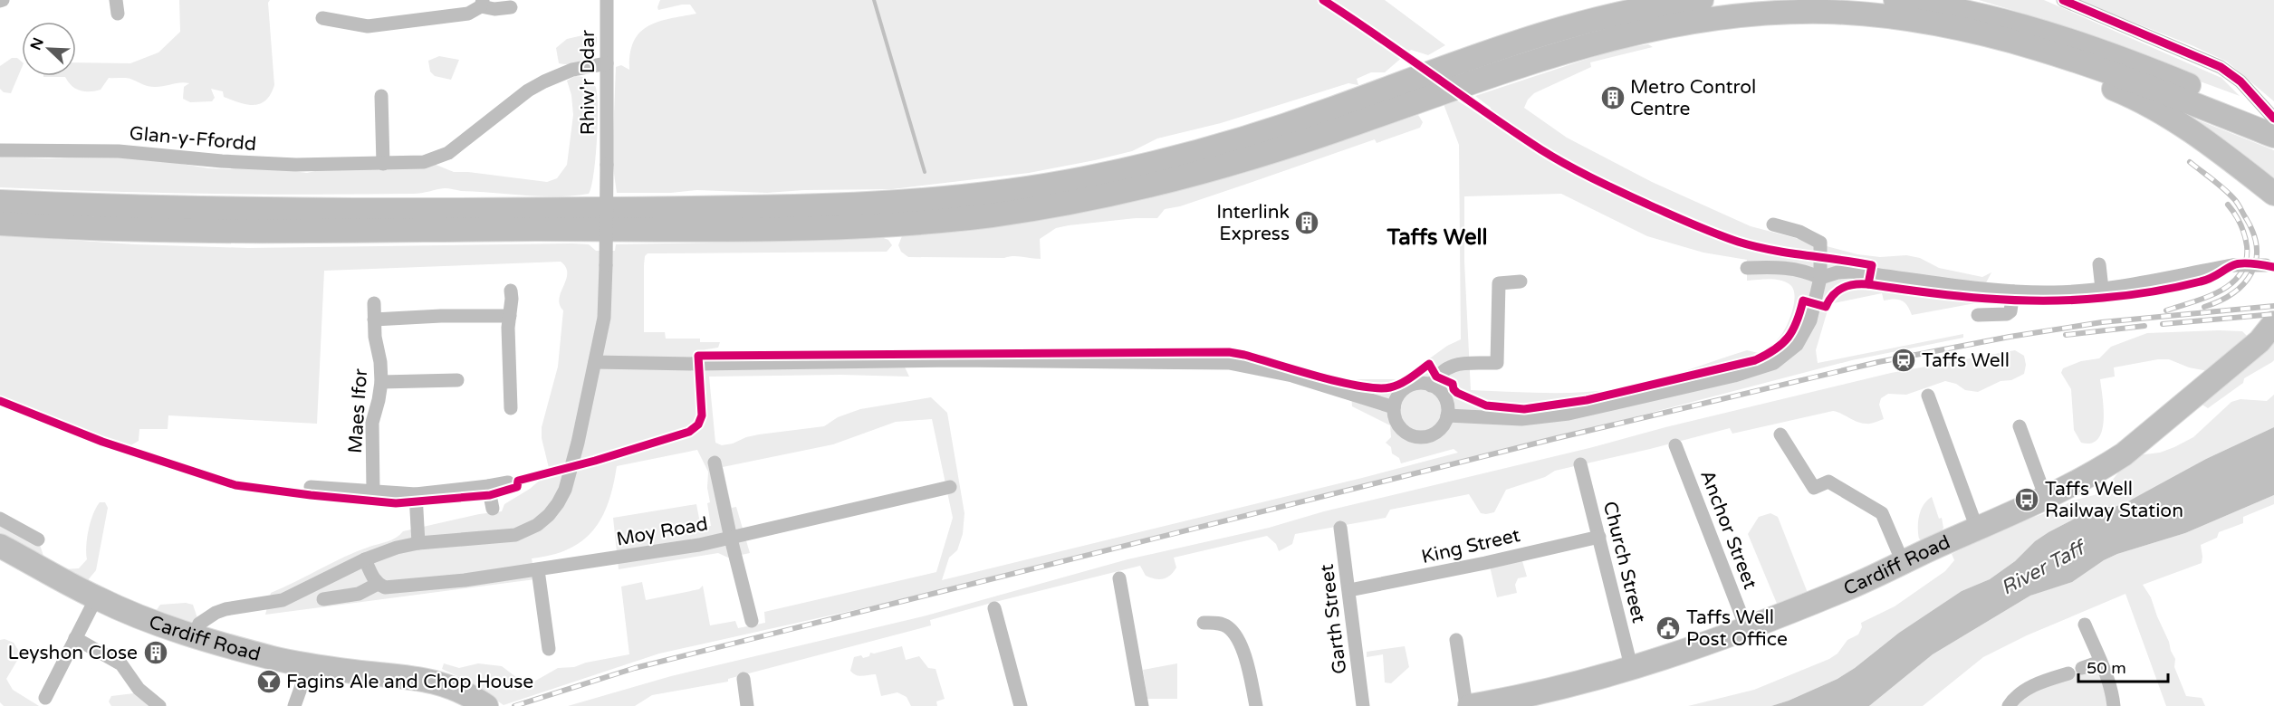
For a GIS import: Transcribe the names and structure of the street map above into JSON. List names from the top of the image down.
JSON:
{
  "streets": {
    "main road": ["Cardiff Road"],
    "street": [
      "Rhiw'r Ddar",
      "Glan-y-Ffordd",
      "Maes Ifor",
      "Anchor Street",
      "Moy Road",
      "King Street",
      "Church Street",
      "Garth Street"
    ]
  },
  "crossings": [
    ["Rhiw'r Ddar", "Glan-y-Ffordd"],
    ["Anchor Street", "Cardiff Road"],
    ["King Street", "Church Street"],
    ["King Street", "Garth Street"],
    ["Church Street", "Cardiff Road"]
  ],
  "districts": ["Taffs Well"],
  "water": ["River Taff"],
  "places": {
    "building": ["Metro Control Centre", "Interlink Express", "Leyshon Close"],
    "station": ["Taffs Well"],
    "bus stop": ["Taffs Well Railway Station"],
    "public building": ["Taffs Well Post Office"],
    "bar": ["Fagins Ale and Chop House"]
  },
  "scale_bar": "50 m",
  "north": "top left"
}
